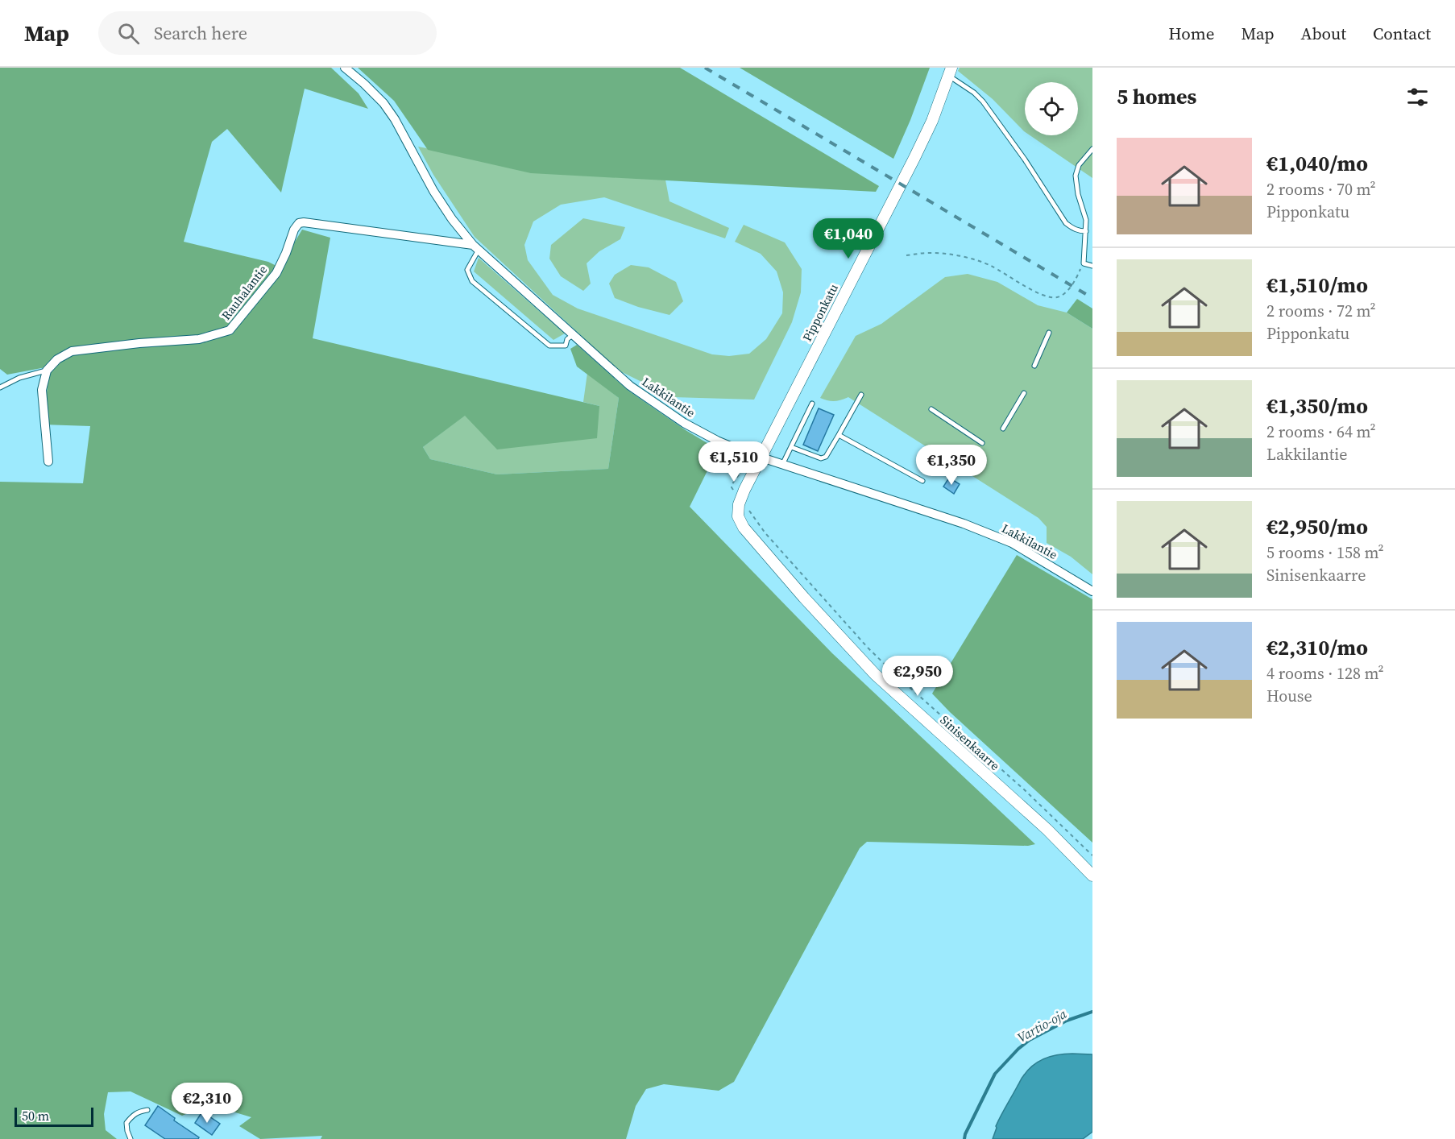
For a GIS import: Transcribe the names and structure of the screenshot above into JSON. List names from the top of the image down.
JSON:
{
  "streets": {
    "street": [
      "Rauhalantie",
      "Pipponkatu",
      "Lakkilantie",
      "Sinisenkaarre"
    ]
  },
  "crossings": [
    ["Rauhalantie", "Lakkilantie"],
    ["Pipponkatu", "Lakkilantie"],
    ["Pipponkatu", "Sinisenkaarre"]
  ],
  "water": ["Vartio-oja"],
  "scale_bar": "50 m",
  "page": {
    "header": "Map",
    "search": "Search here",
    "nav": [
      "Home",
      "Map",
      "About",
      "Contact"
    ],
    "heading": "5 homes",
    "list": [
      {
        "name": "€1,040/mo",
        "note": "2 rooms · 70 m² · Pipponkatu"
      },
      {
        "name": "€1,510/mo",
        "note": "2 rooms · 72 m² · Pipponkatu"
      },
      {
        "name": "€1,350/mo",
        "note": "2 rooms · 64 m² · Lakkilantie"
      },
      {
        "name": "€2,950/mo",
        "note": "5 rooms · 158 m² · Sinisenkaarre"
      },
      {
        "name": "€2,310/mo",
        "note": "4 rooms · 128 m² · House"
      }
    ],
    "price": [
      "€1,040",
      "€1,510",
      "€1,350",
      "€2,950",
      "€2,310"
    ],
    "scale": "50 m"
  }
}
